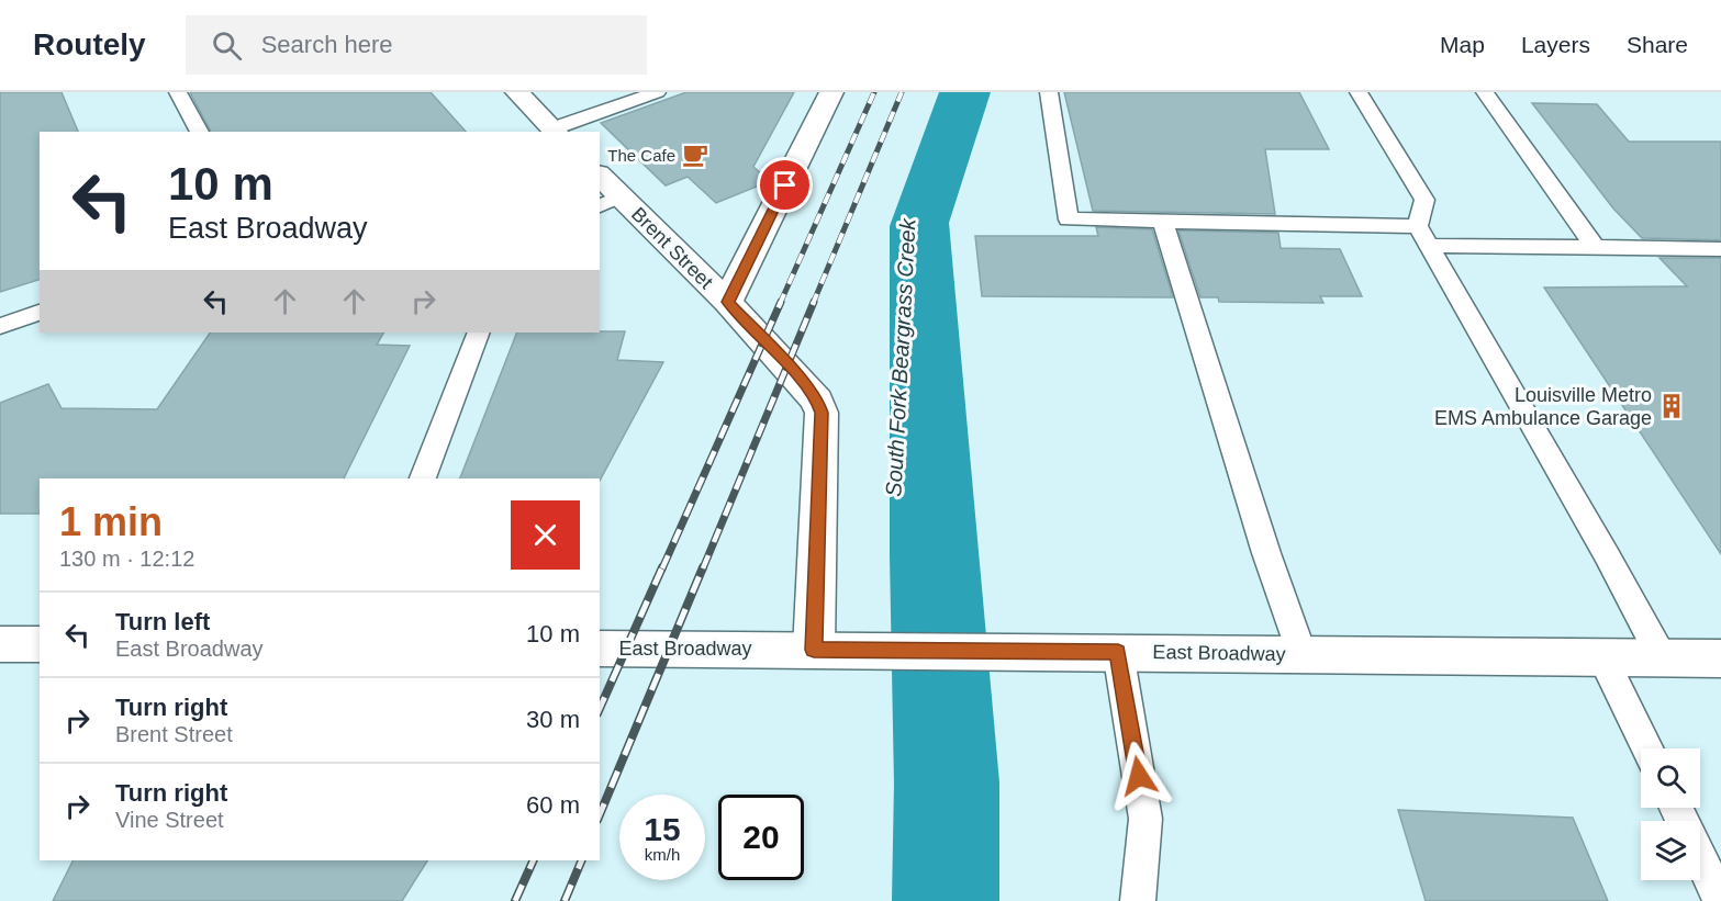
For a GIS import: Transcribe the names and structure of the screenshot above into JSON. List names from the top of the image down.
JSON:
{
  "streets": {
    "street": ["Brent Street", "East Broadway"]
  },
  "crossings": [
    ["Brent Street", "East Broadway"]
  ],
  "water": ["South Fork Beargrass Creek"],
  "places": {
    "cafe": ["The Cafe"],
    "building": ["Louisville Metro EMS Ambulance Garage"]
  },
  "page": {
    "header": "Routely",
    "search": "Search here",
    "nav": ["Map", "Layers", "Share"],
    "turn": ["10 m", "East Broadway"],
    "heading": ["1 min", "130 m · 12:12"],
    "list": [
      {
        "name": "Turn left",
        "note": "East Broadway",
        "value": "10 m"
      },
      {
        "name": "Turn right",
        "note": "Brent Street",
        "value": "30 m"
      },
      {
        "name": "Turn right",
        "note": "Vine Street",
        "value": "60 m"
      }
    ],
    "speed": "15 km/h",
    "limit": "20"
  }
}
